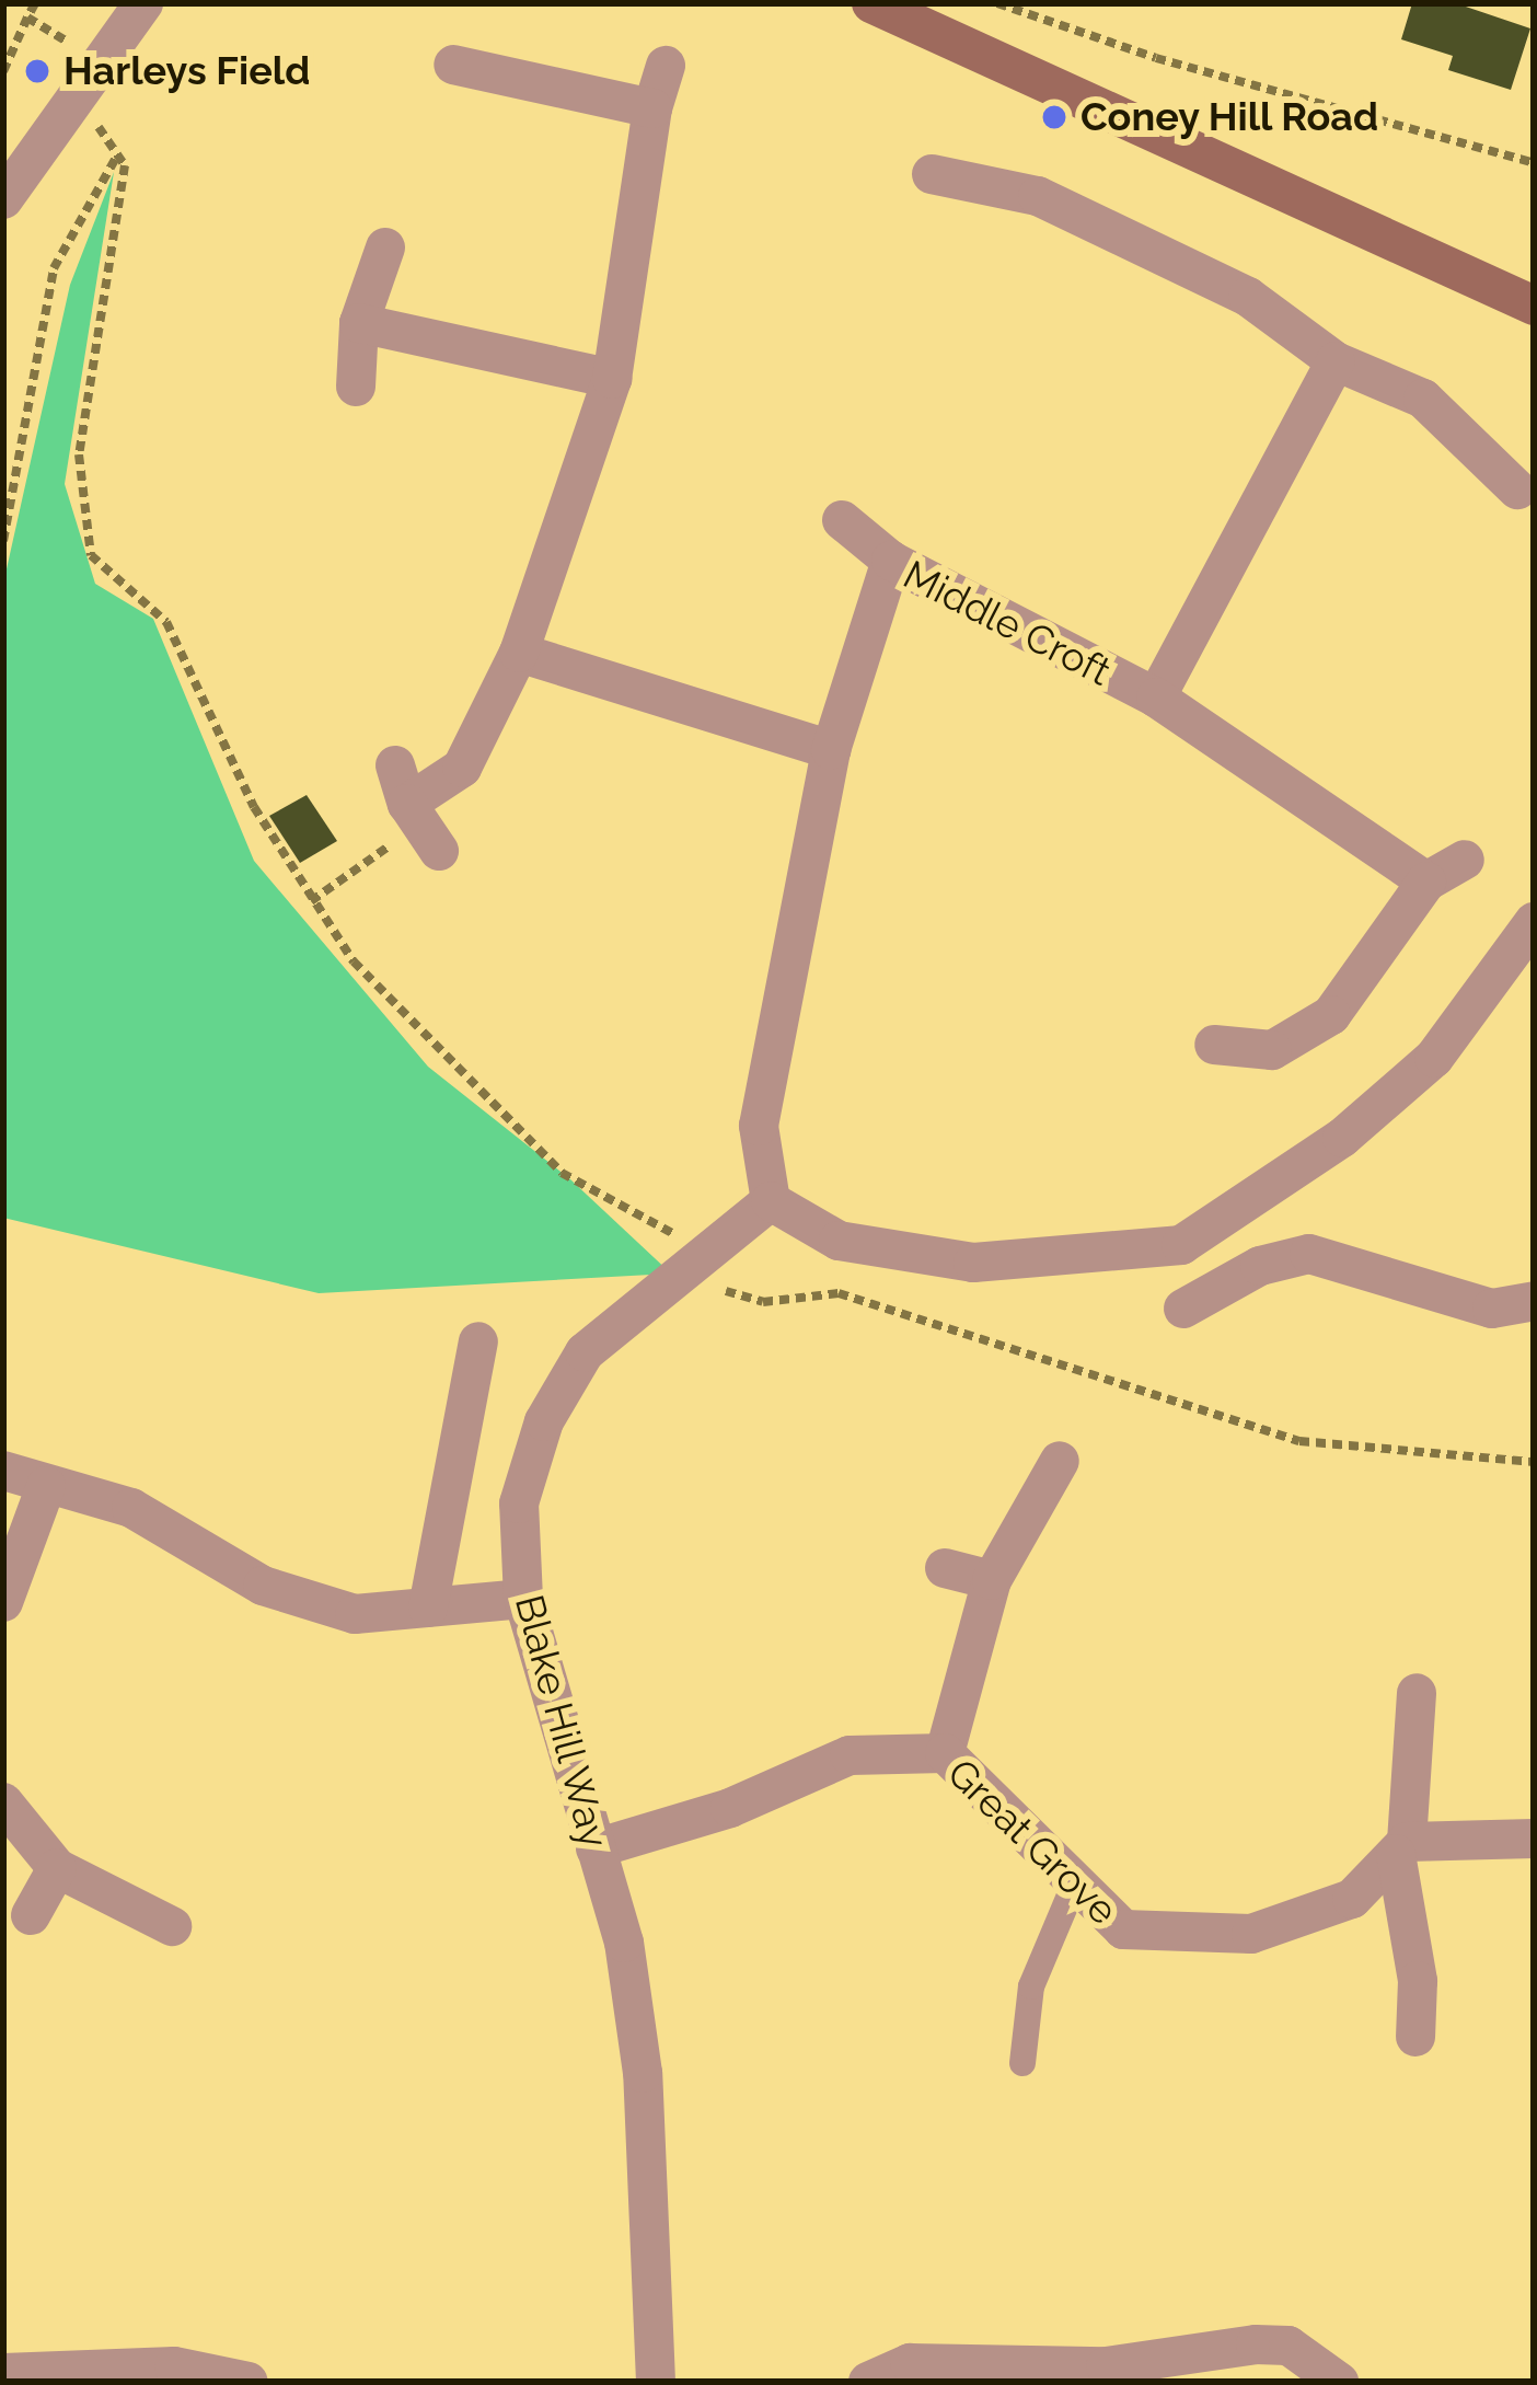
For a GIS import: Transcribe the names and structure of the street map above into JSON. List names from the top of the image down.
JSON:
{
  "streets": {
    "street": ["Middle Croft", "Blake Hill Way", "Great Grove"]
  },
  "crossings": [
    ["Middle Croft", "Blake Hill Way"],
    ["Blake Hill Way", "Great Grove"]
  ],
  "places": ["Harleys Field", "Coney Hill Road"]
}
